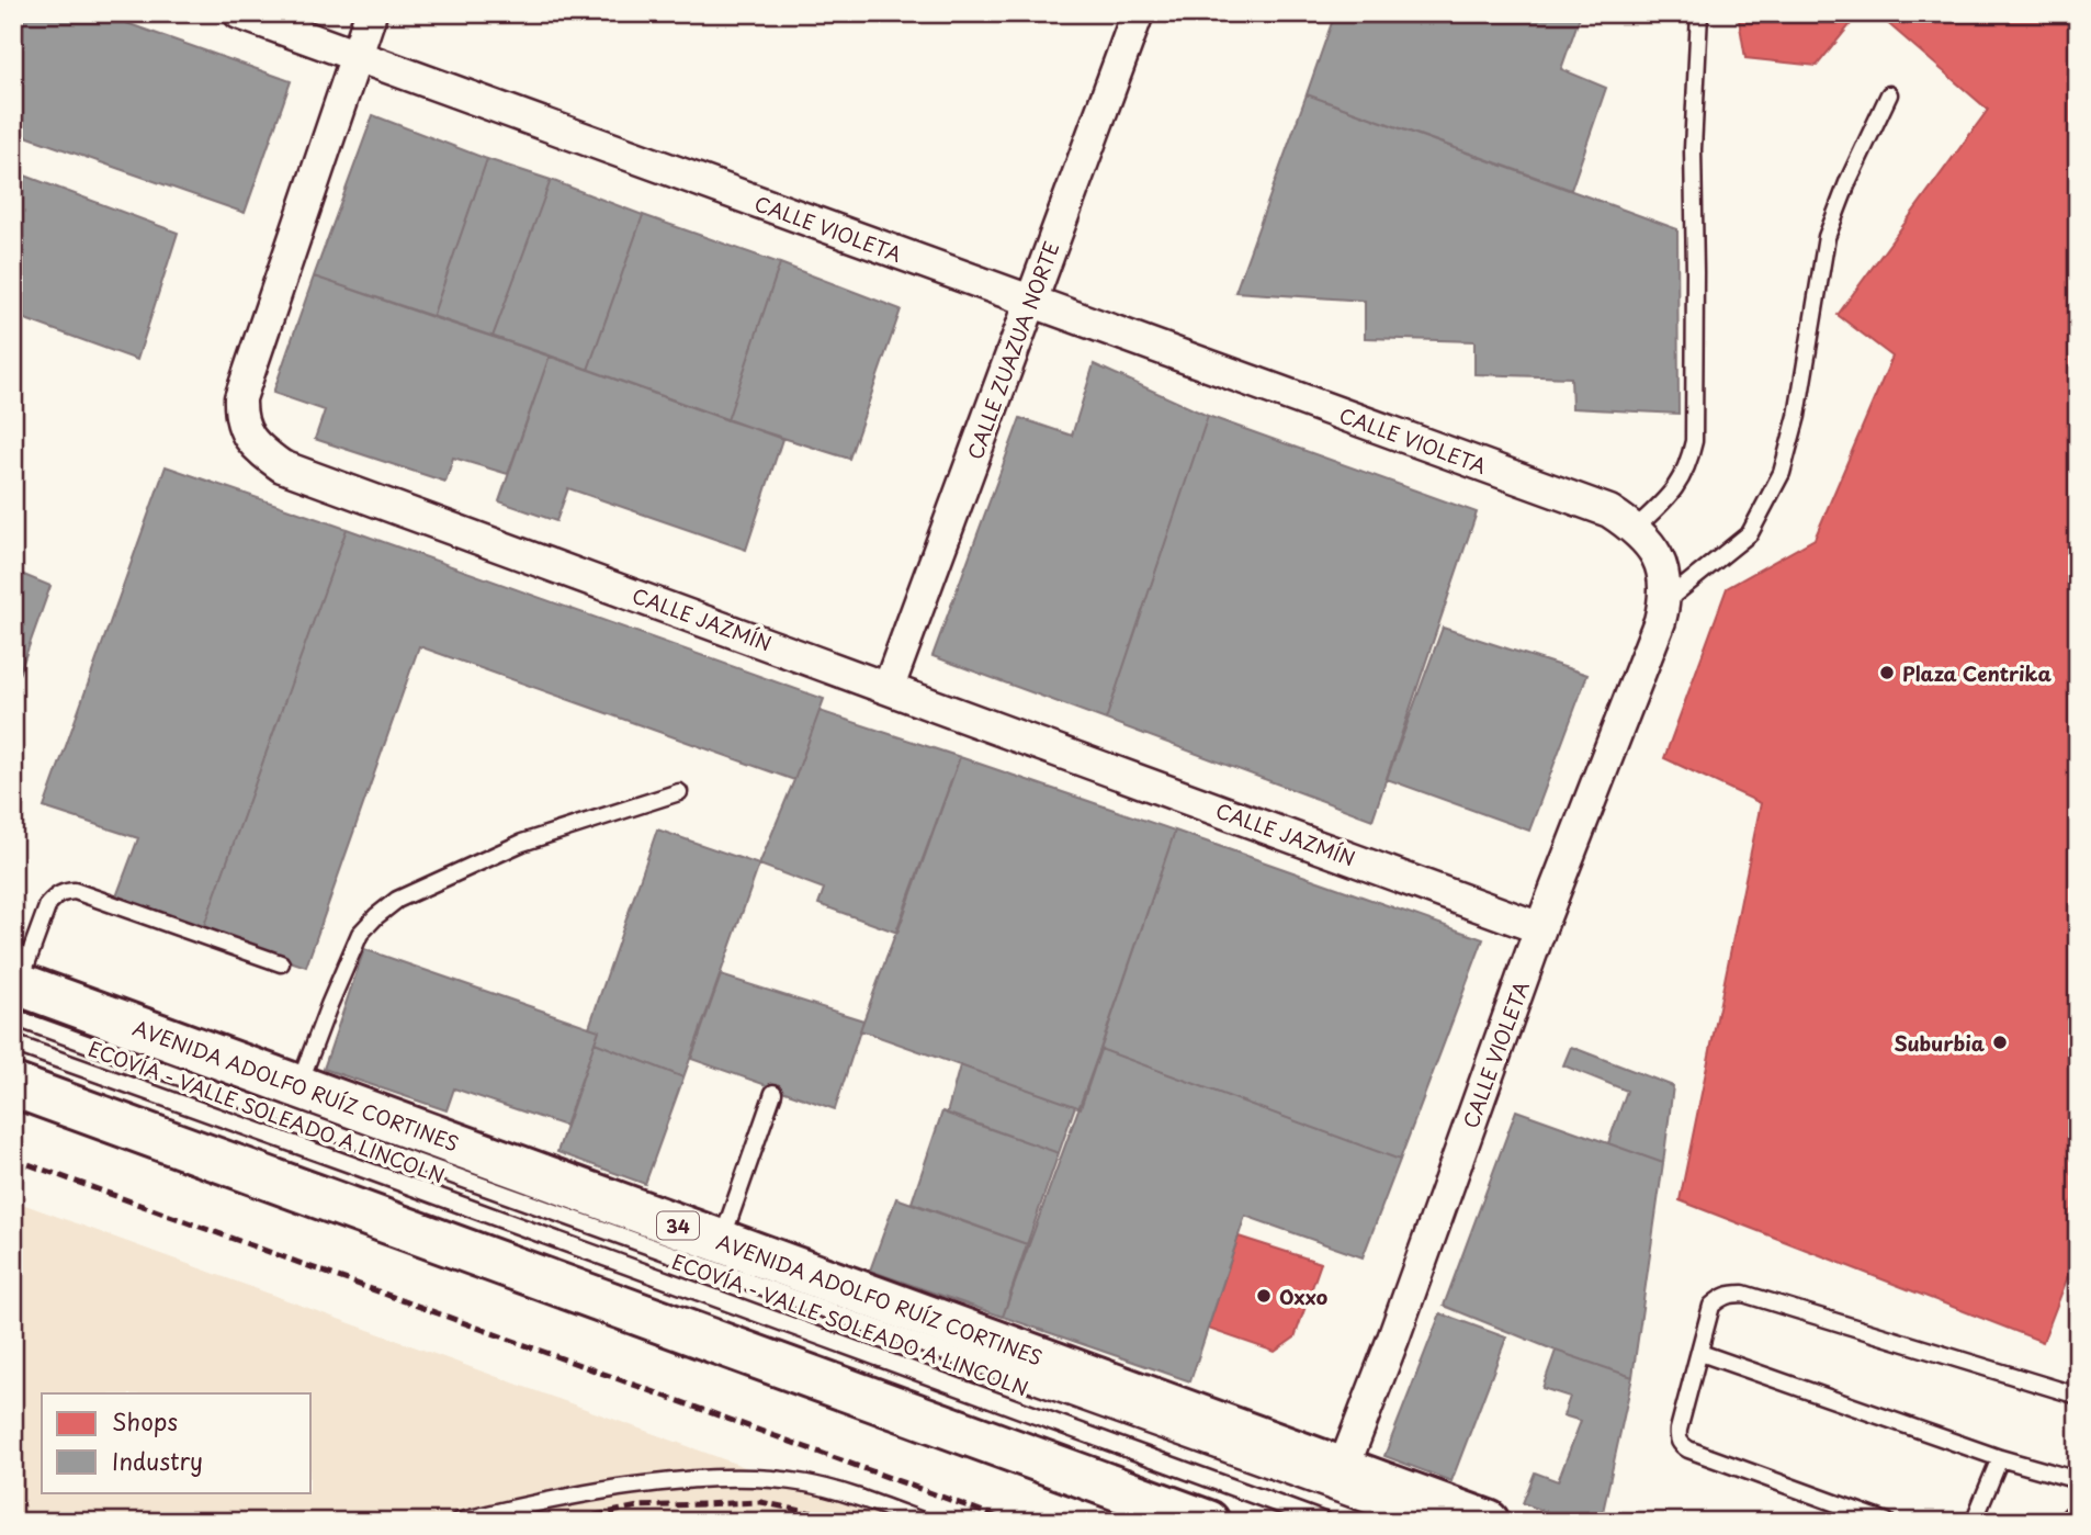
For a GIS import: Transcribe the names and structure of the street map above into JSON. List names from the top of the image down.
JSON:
{
  "streets": {
    "main road": ["AVENIDA ADOLFO RUÍZ CORTINES", "34"],
    "street": ["CALLE VIOLETA", "CALLE ZUAZUA NORTE", "CALLE JAZMÍN"],
    "lane": ["ECOVÍA - VALLE SOLEADO A LINCOLN"]
  },
  "crossings": [
    ["CALLE VIOLETA", "CALLE ZUAZUA NORTE"],
    ["CALLE VIOLETA", "CALLE JAZMÍN"],
    ["CALLE VIOLETA", "AVENIDA ADOLFO RUÍZ CORTINES"],
    ["CALLE ZUAZUA NORTE", "CALLE JAZMÍN"]
  ],
  "places": ["Plaza Centrika", "Suburbia", "Oxxo"],
  "legend": ["Shops", "Industry"]
}
